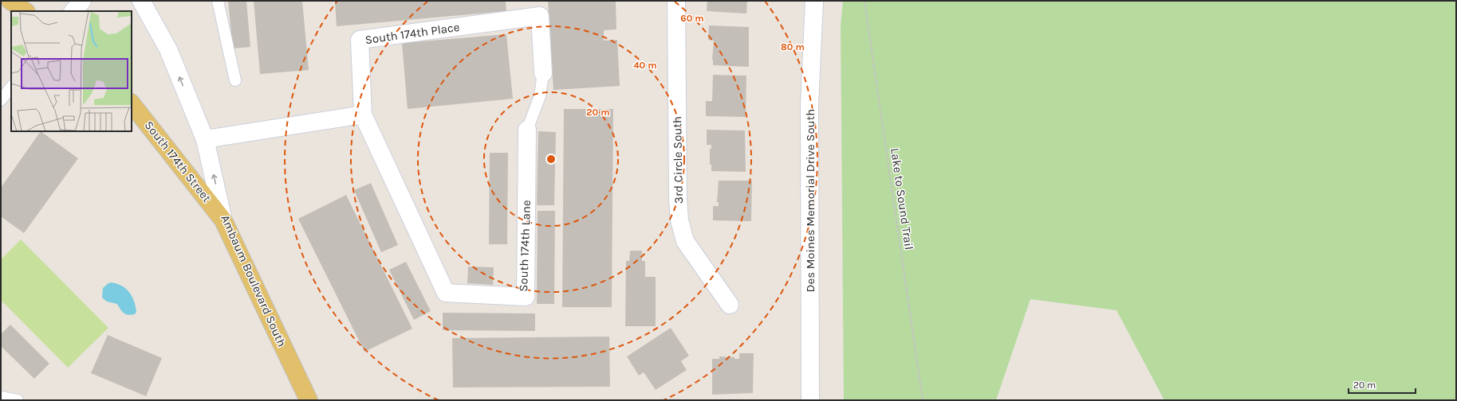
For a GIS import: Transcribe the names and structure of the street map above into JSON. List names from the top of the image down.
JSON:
{
  "streets": {
    "main road": ["South 174th Street", "Ambaum Boulevard South"],
    "street": [
      "South 174th Place",
      "3rd Circle South",
      "Des Moines Memorial Drive South",
      "South 174th Lane"
    ],
    "path": ["Lake to Sound Trail"]
  },
  "crossings": [
    ["South 174th Place", "South 174th Lane"],
    ["South 174th Street", "Ambaum Boulevard South"]
  ],
  "one_way": ["Ambaum Boulevard South"],
  "scale_bar": "20 m",
  "rings": [
    "60 m",
    "80 m",
    "40 m",
    "20 m"
  ]
}
